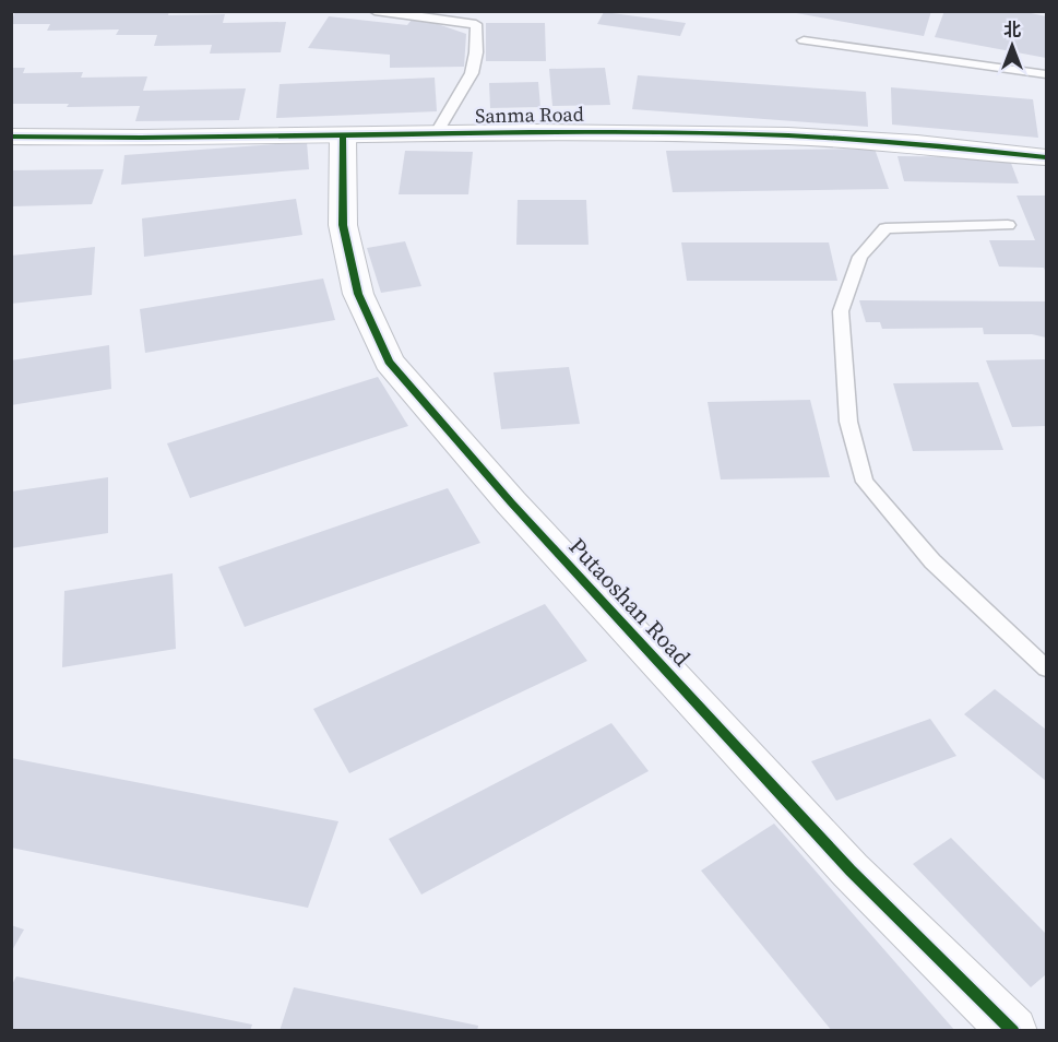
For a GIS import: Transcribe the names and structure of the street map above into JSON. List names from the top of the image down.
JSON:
{
  "streets": {
    "street": ["Sanma Road", "Putaoshan Road"]
  },
  "crossings": [
    ["Sanma Road", "Putaoshan Road"]
  ],
  "north": "top"
}
